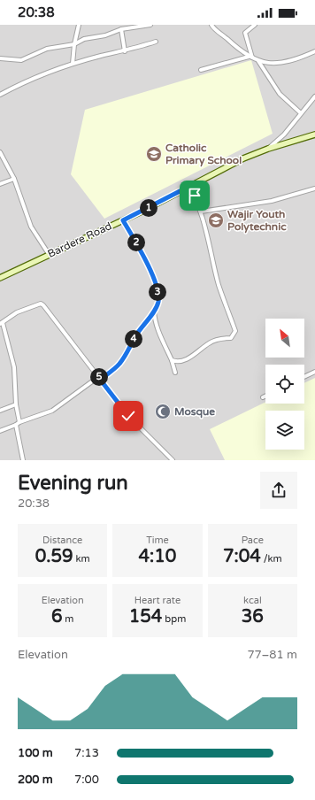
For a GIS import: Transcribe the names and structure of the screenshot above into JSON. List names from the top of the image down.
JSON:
{
  "streets": {
    "street": ["Bardere Road"]
  },
  "places": {
    "school or university": ["Catholic Primary School", "Wajir Youth Polytechnic"],
    "mosque": ["Mosque"]
  },
  "north": "top left",
  "page": {
    "status": "20:38",
    "pins": [
      "1",
      "2",
      "3",
      "4",
      "5"
    ],
    "heading": ["Evening run", "20:38"],
    "stats": [
      ["Distance", "0.59 km"],
      ["Time", "4:10"],
      ["Pace", "7:04 /km"],
      ["Elevation", "6 m"],
      ["Heart rate", "154 bpm"],
      ["kcal", "36"]
    ],
    "chart": ["Elevation", "77–81 m"],
    "list": [
      {
        "name": "100 m",
        "note": "7:13"
      },
      {
        "name": "200 m",
        "note": "7:00"
      }
    ]
  }
}
